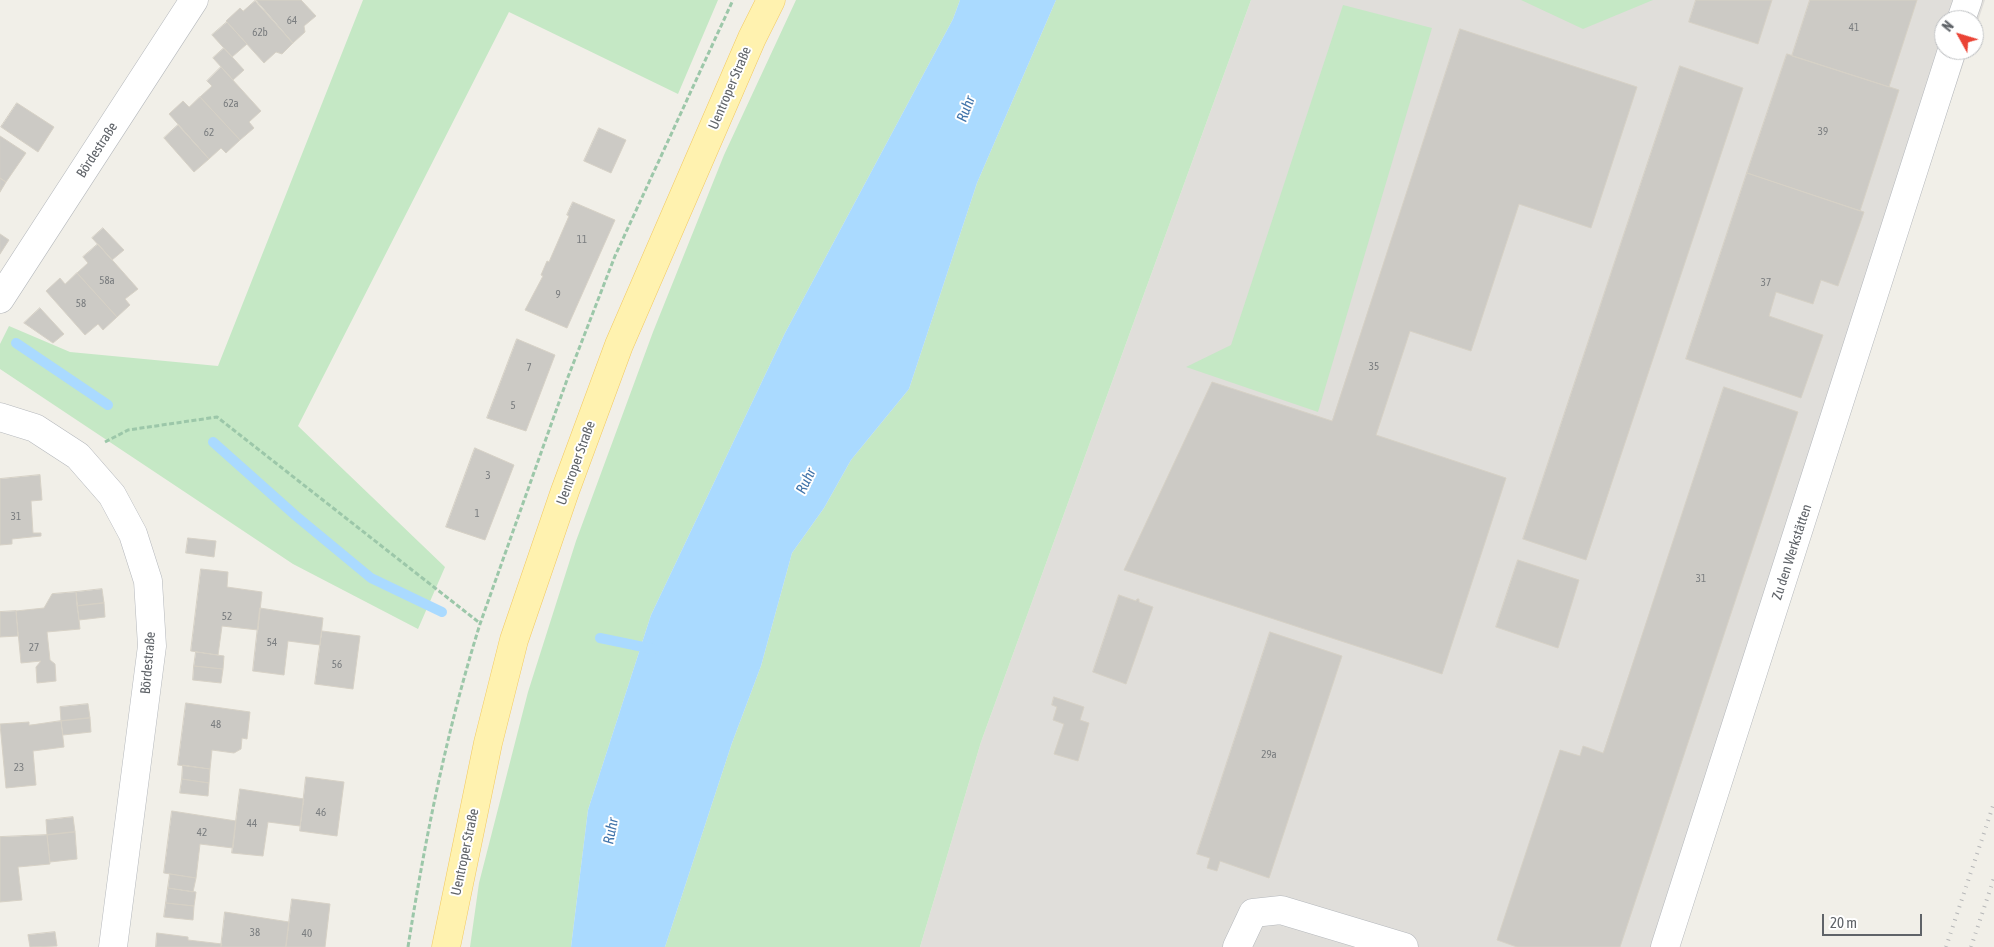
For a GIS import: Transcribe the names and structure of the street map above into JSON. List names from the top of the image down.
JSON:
{
  "streets": {
    "main road": ["Uentroper Straße"],
    "street": ["Bördestraße", "Zu den Werkstätten"]
  },
  "water": ["Ruhr"],
  "house_numbers": [
    "64",
    "41",
    "62b",
    "62a",
    "39",
    "62",
    "11",
    "58a",
    "37",
    "9",
    "58",
    "35",
    "7",
    "5",
    "3",
    "1",
    "31",
    "31",
    "52",
    "54",
    "27",
    "56",
    "48",
    "29a",
    "23",
    "46",
    "44",
    "42",
    "38",
    "40"
  ],
  "scale_bar": "20 m",
  "north": "top left"
}
